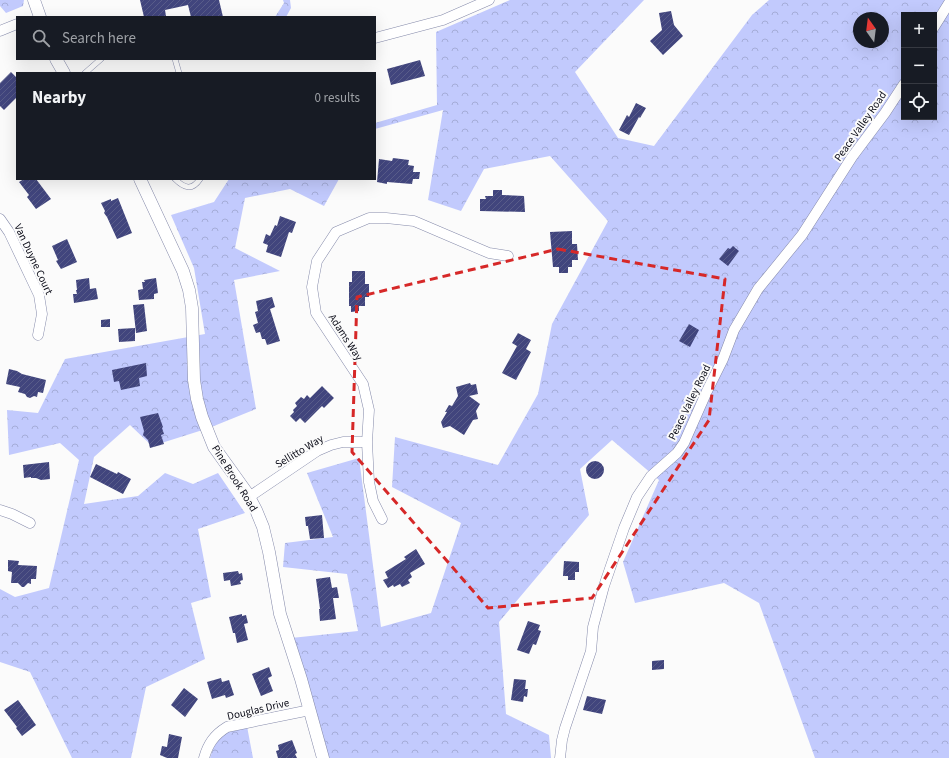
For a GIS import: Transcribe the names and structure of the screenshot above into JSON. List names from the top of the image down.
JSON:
{
  "streets": {
    "street": [
      "Peace Valley Road",
      "Van Duyne Court",
      "Adams Way",
      "Sellitto Way",
      "Pine Brook Road",
      "Douglas Drive"
    ]
  },
  "crossings": [
    ["Adams Way", "Sellitto Way"],
    ["Sellitto Way", "Pine Brook Road"],
    ["Pine Brook Road", "Douglas Drive"]
  ],
  "north": "top",
  "page": {
    "map_buttons": ["+", "−"],
    "search": "Search here",
    "heading": ["Nearby", "0 results"]
  }
}
